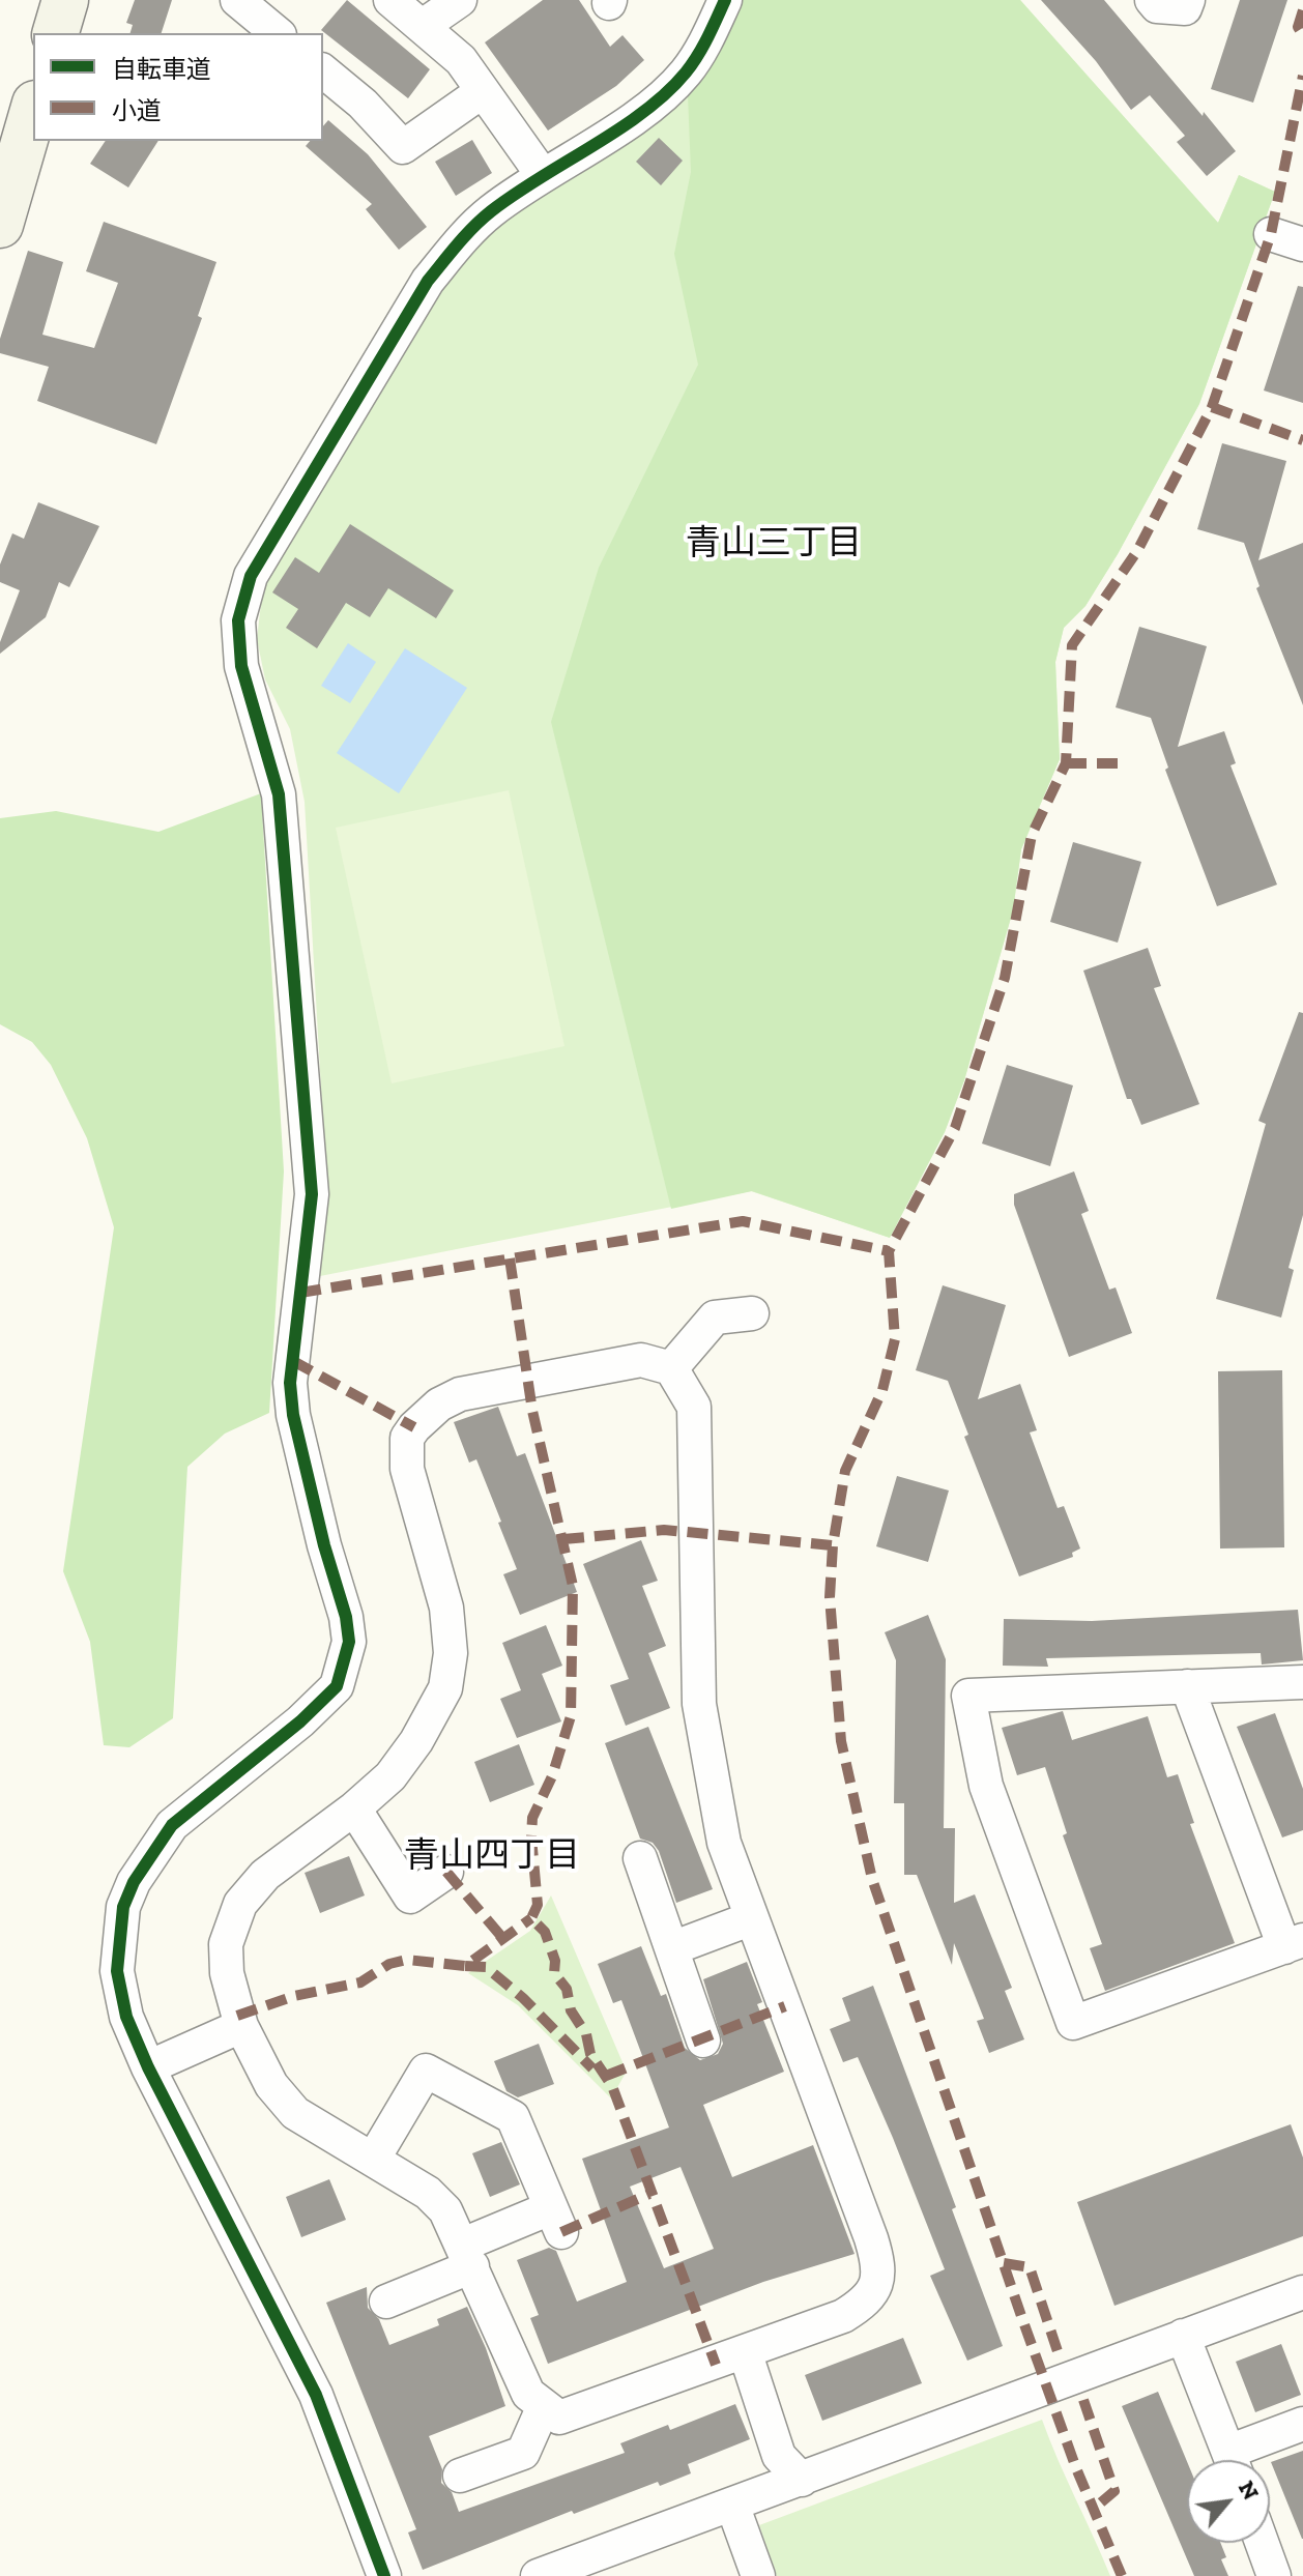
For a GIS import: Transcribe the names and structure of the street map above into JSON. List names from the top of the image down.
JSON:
{
  "districts": ["青山三丁目", "青山四丁目"],
  "legend": ["自転車道", "小道"],
  "north": "top right"
}
